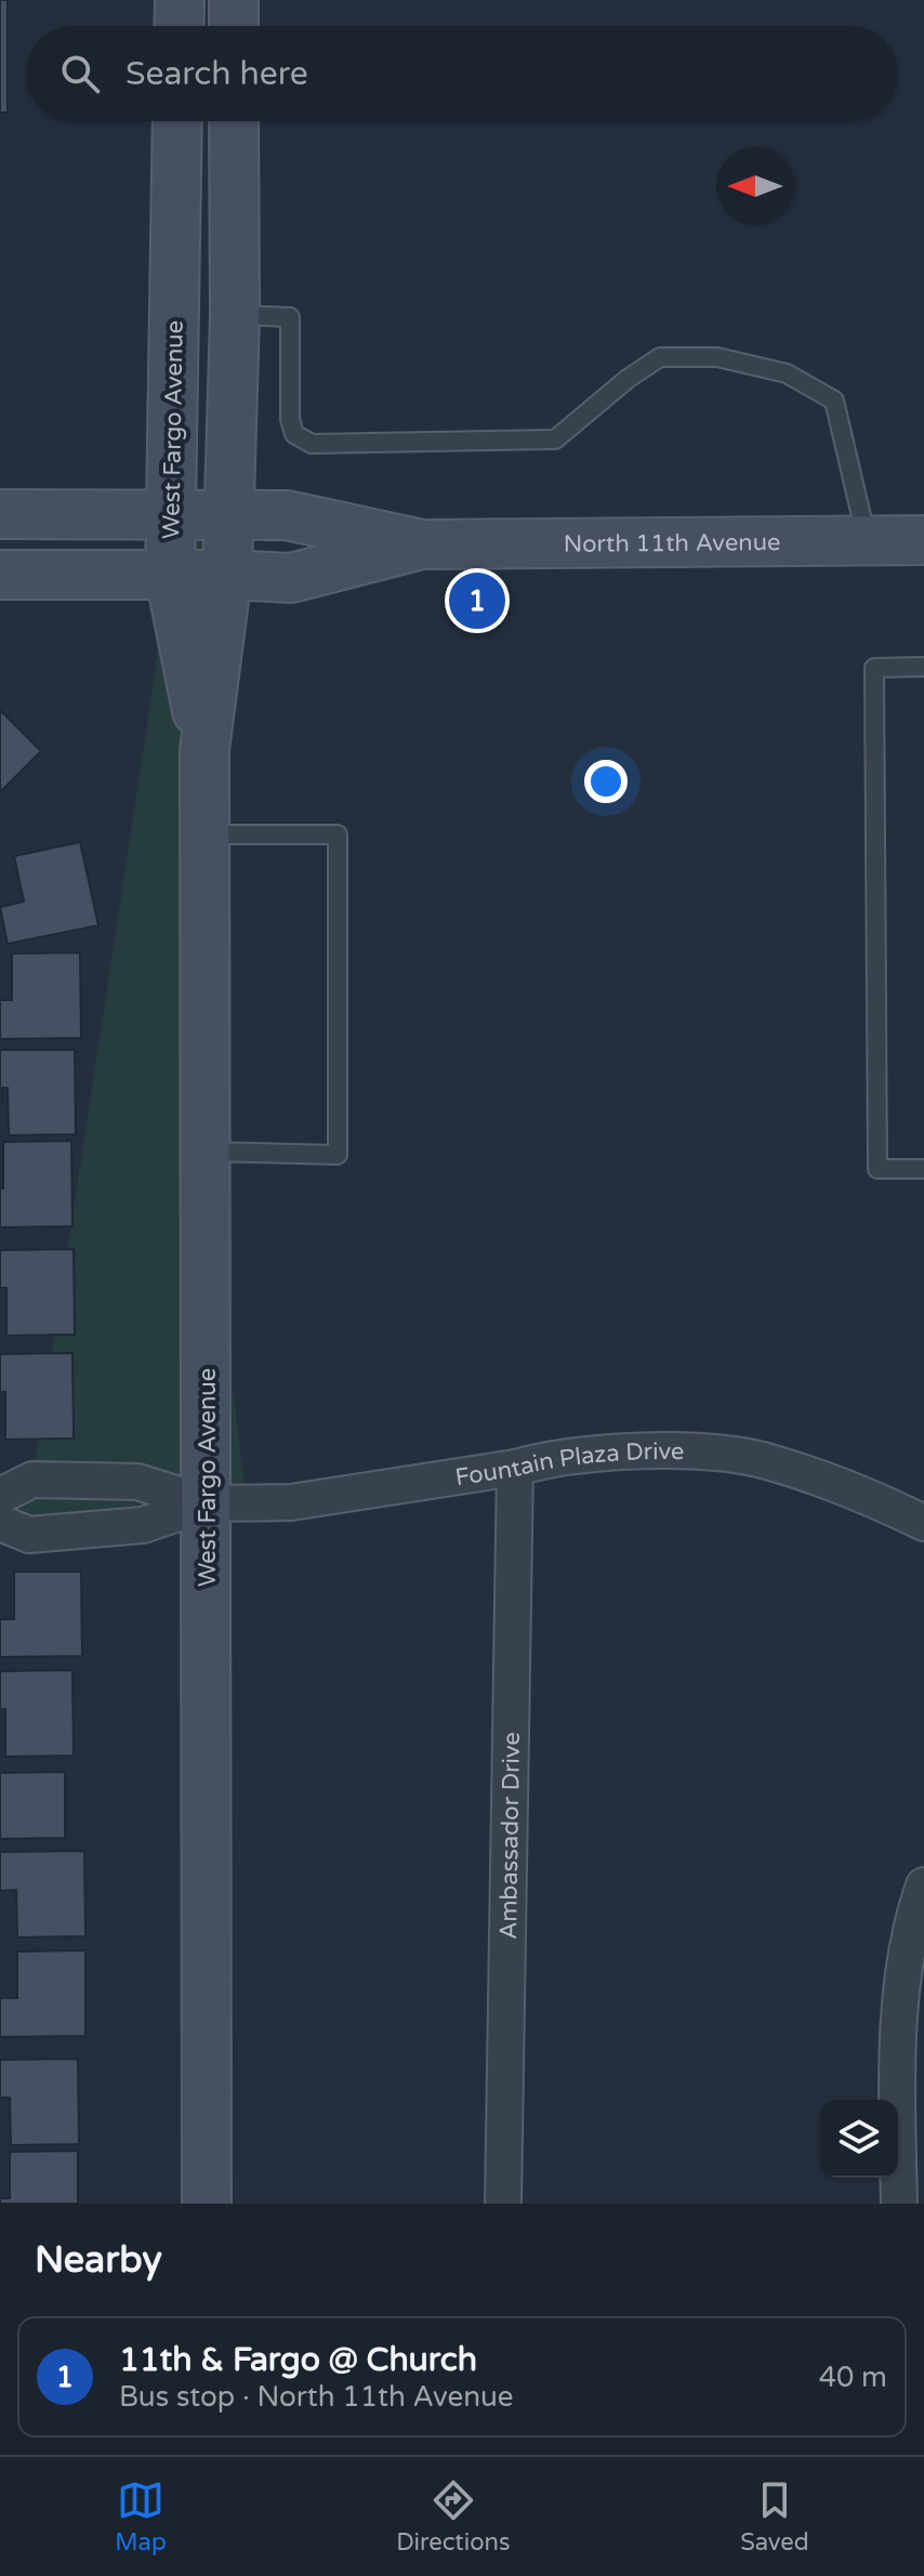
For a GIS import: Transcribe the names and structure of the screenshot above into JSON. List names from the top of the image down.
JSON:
{
  "streets": {
    "main road": ["West Fargo Avenue", "North 11th Avenue"],
    "street": ["Fountain Plaza Drive", "Ambassador Drive"]
  },
  "crossings": [
    ["West Fargo Avenue", "North 11th Avenue"],
    ["West Fargo Avenue", "Fountain Plaza Drive"],
    ["Fountain Plaza Drive", "Ambassador Drive"]
  ],
  "north": "left",
  "page": {
    "search": "Search here",
    "pins": "1",
    "heading": "Nearby",
    "list": [
      {
        "mark": "1",
        "name": "11th & Fargo @ Church",
        "note": "Bus stop · North 11th Avenue",
        "value": "40 m"
      }
    ],
    "nav": ["Map", "Directions", "Saved"]
  }
}
